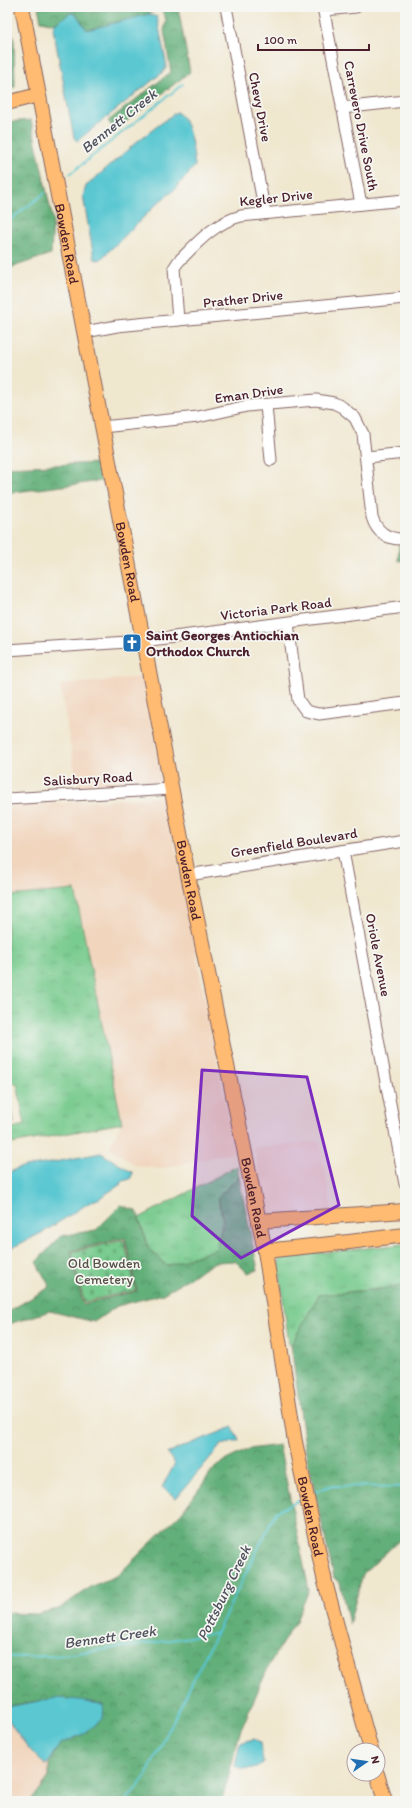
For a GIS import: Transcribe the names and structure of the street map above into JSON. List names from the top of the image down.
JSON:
{
  "streets": {
    "main road": ["Bowden Road"],
    "street": [
      "Chevy Drive",
      "Carrevero Drive South",
      "Kegler Drive",
      "Prather Drive",
      "Eman Drive",
      "Victoria Park Road",
      "Salisbury Road",
      "Greenfield Boulevard",
      "Oriole Avenue"
    ]
  },
  "crossings": [
    ["Chevy Drive", "Kegler Drive"],
    ["Carrevero Drive South", "Kegler Drive"],
    ["Kegler Drive", "Prather Drive"],
    ["Bowden Road", "Prather Drive"],
    ["Bowden Road", "Eman Drive"],
    ["Bowden Road", "Victoria Park Road"],
    ["Bowden Road", "Salisbury Road"],
    ["Bowden Road", "Greenfield Boulevard"],
    ["Greenfield Boulevard", "Oriole Avenue"]
  ],
  "water": ["Bennett Creek", "Pottsburg Creek"],
  "parks": ["Old Bowden Cemetery"],
  "places": {
    "church": ["Saint Georges Antiochian Orthodox Church"]
  },
  "scale_bar": "100 m",
  "north": "right"
}
